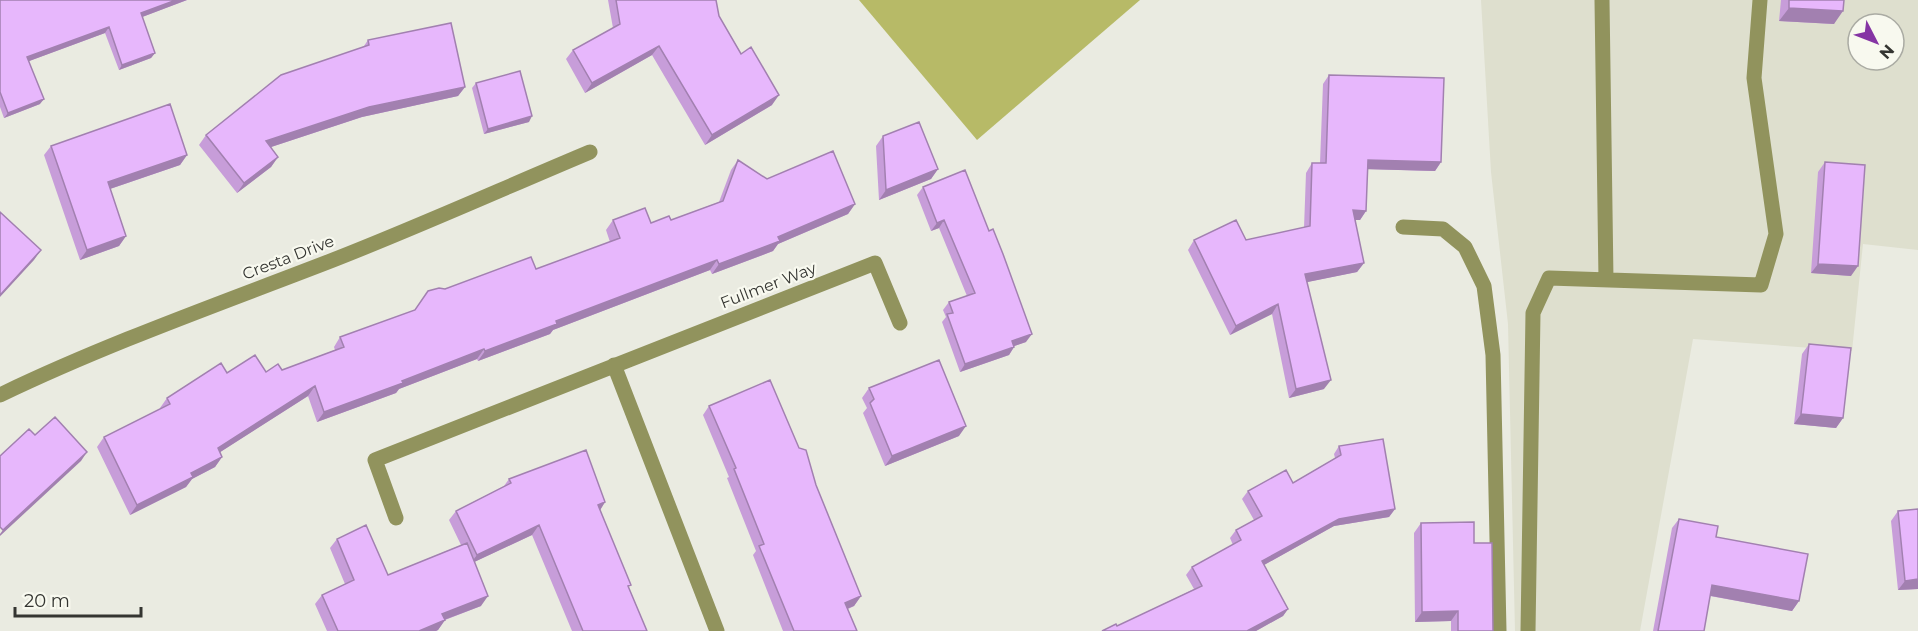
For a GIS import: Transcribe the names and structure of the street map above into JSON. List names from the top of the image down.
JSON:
{
  "streets": {
    "street": ["Cresta Drive", "Fullmer Way"]
  },
  "scale_bar": "20 m",
  "north": "bottom right"
}
